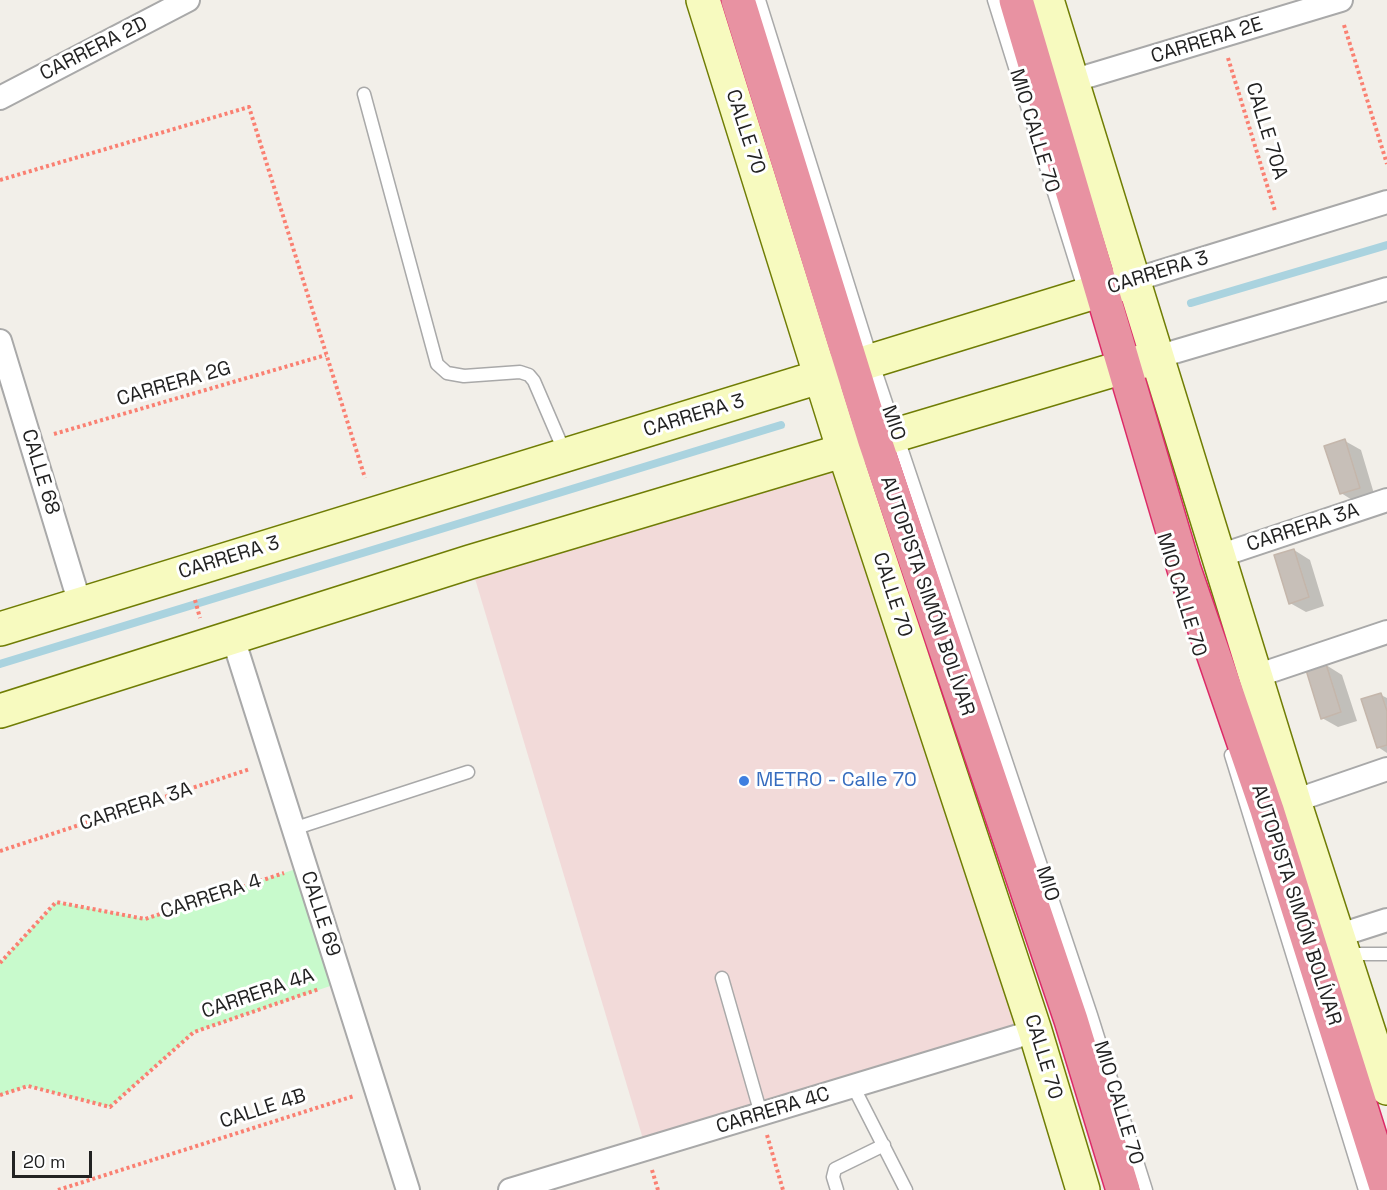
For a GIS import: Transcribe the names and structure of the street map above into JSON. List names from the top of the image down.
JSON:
{
  "streets": {
    "highway": ["AUTOPISTA SIMÓN BOLÍVAR"],
    "street": [
      "CARRERA 2E",
      "CARRERA 2D",
      "CALLE 70",
      "CARRERA 3",
      "CALLE 68",
      "CARRERA 3A",
      "CALLE 69",
      "CARRERA 4C"
    ],
    "lane": ["MIO CALLE 70", "MIO"],
    "path": [
      "CALLE 70A",
      "CARRERA 2G",
      "CARRERA 4",
      "CARRERA 4A",
      "CALLE 4B"
    ]
  },
  "crossings": [
    ["CARRERA 2E", "CALLE 70A"],
    ["MIO CALLE 70", "CARRERA 3"],
    ["MIO CALLE 70", "MIO"],
    ["MIO CALLE 70", "AUTOPISTA SIMÓN BOLÍVAR"],
    ["CALLE 70A", "CARRERA 3"],
    ["CALLE 70", "CARRERA 3"],
    ["CALLE 70", "AUTOPISTA SIMÓN BOLÍVAR"],
    ["CALLE 70", "CARRERA 4C"],
    ["CARRERA 3", "CALLE 68"],
    ["CARRERA 3", "AUTOPISTA SIMÓN BOLÍVAR"],
    ["CARRERA 2G", "CALLE 68"],
    ["MIO", "AUTOPISTA SIMÓN BOLÍVAR"],
    ["CARRERA 3A", "CALLE 69"],
    ["CARRERA 4", "CALLE 69"],
    ["CALLE 69", "CARRERA 4A"],
    ["CALLE 69", "CALLE 4B"]
  ],
  "places": ["METRO - Calle 70"],
  "scale_bar": "20 m"
}
